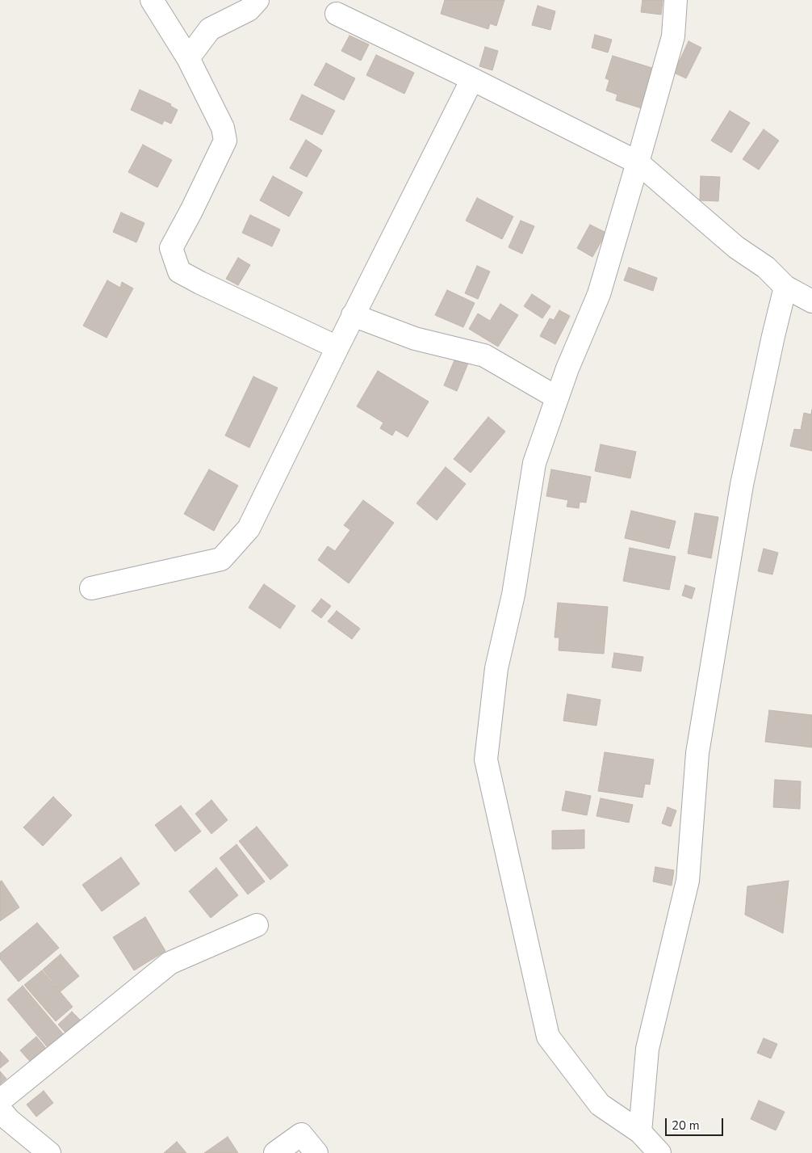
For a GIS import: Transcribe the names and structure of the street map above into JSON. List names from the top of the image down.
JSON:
{
  "scale_bar": "20 m"
}
